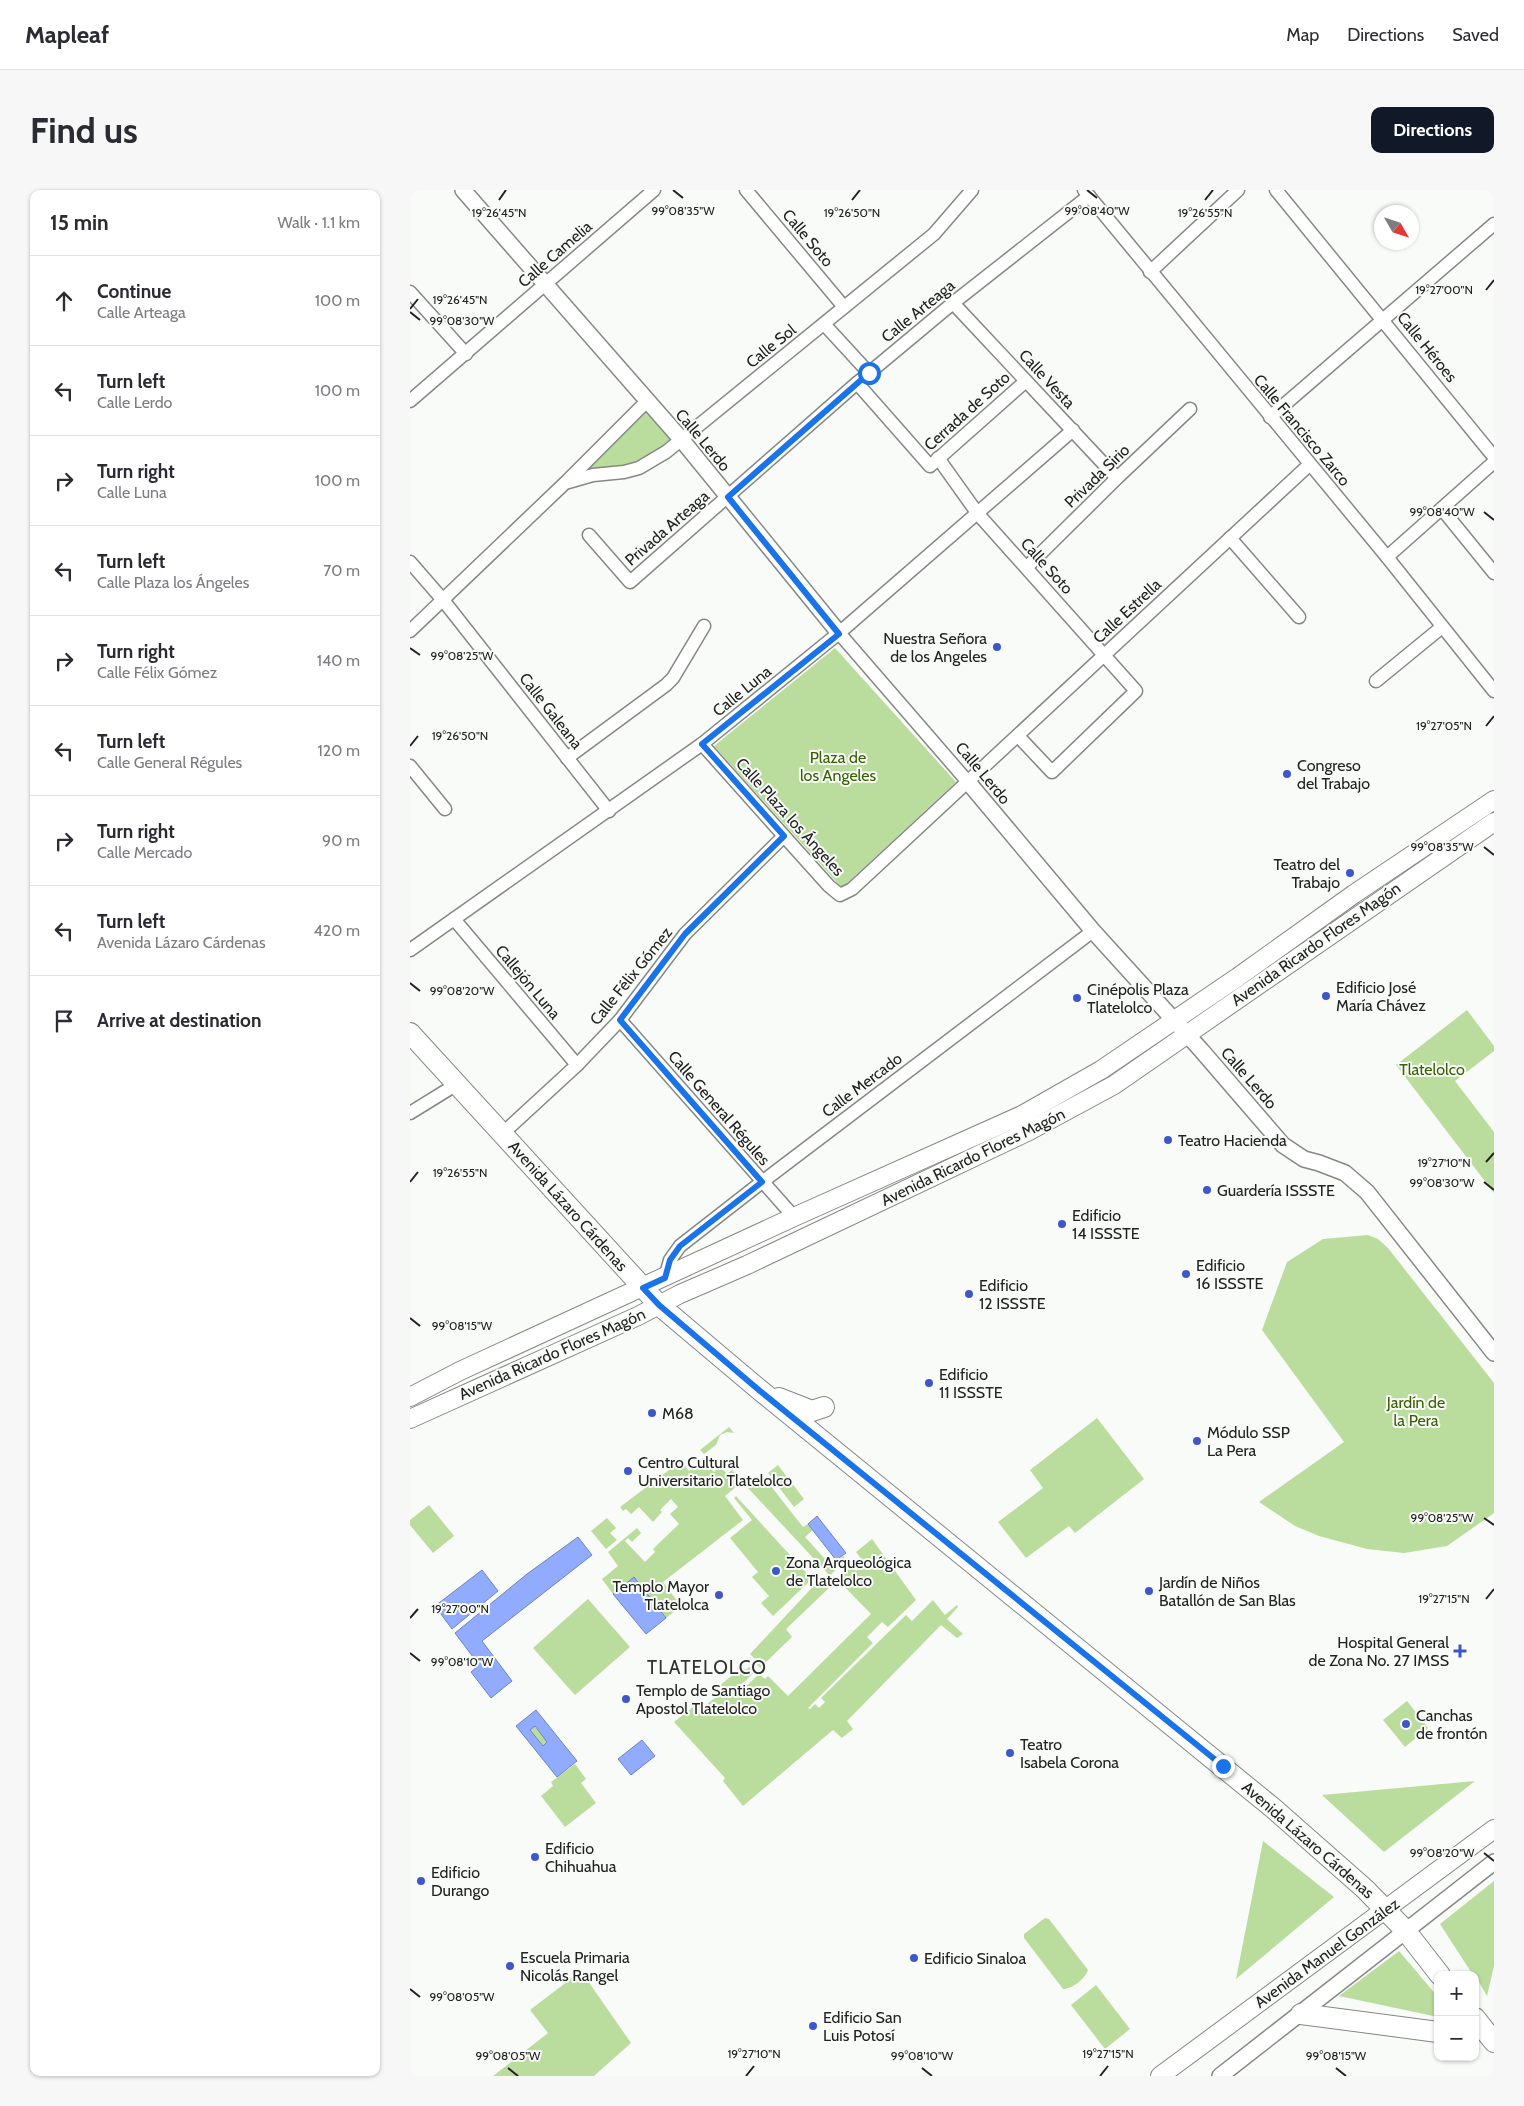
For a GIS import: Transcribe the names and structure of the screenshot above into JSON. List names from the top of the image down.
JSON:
{
  "streets": {
    "main road": ["Avenida Ricardo Flores Magón", "Avenida Lázaro Cárdenas", "Avenida Manuel González"],
    "street": [
      "Calle Soto",
      "Calle Camelia",
      "Calle Arteaga",
      "Calle Sol",
      "Calle Héroes",
      "Calle Vesta",
      "Cerrada de Soto",
      "Calle Francisco Zarco",
      "Calle Lerdo",
      "Privada Sirio",
      "Privada Arteaga",
      "Calle Estrella",
      "Calle Luna",
      "Calle Galeana",
      "Calle Plaza los Ángeles",
      "Calle Félix Gómez",
      "Callejón Luna",
      "Calle Mercado",
      "Calle General Régules"
    ]
  },
  "crossings": [
    ["Calle Soto", "Calle Arteaga"],
    ["Calle Soto", "Calle Sol"],
    ["Calle Soto", "Cerrada de Soto"],
    ["Calle Soto", "Privada Sirio"],
    ["Calle Soto", "Calle Estrella"],
    ["Calle Soto", "Calle Luna"],
    ["Calle Camelia", "Calle Lerdo"],
    ["Calle Arteaga", "Calle Vesta"],
    ["Calle Arteaga", "Calle Francisco Zarco"],
    ["Calle Arteaga", "Calle Lerdo"],
    ["Calle Arteaga", "Privada Arteaga"],
    ["Calle Sol", "Calle Lerdo"],
    ["Calle Sol", "Calle Galeana"],
    ["Calle Vesta", "Cerrada de Soto"],
    ["Calle Vesta", "Privada Sirio"],
    ["Calle Vesta", "Calle Luna"],
    ["Calle Francisco Zarco", "Calle Estrella"],
    ["Calle Lerdo", "Privada Arteaga"],
    ["Calle Lerdo", "Calle Estrella"],
    ["Calle Lerdo", "Calle Luna"],
    ["Calle Lerdo", "Calle Plaza los Ángeles"],
    ["Calle Lerdo", "Avenida Ricardo Flores Magón"],
    ["Calle Lerdo", "Calle Mercado"],
    ["Calle Estrella", "Calle Plaza los Ángeles"],
    ["Calle Luna", "Calle Galeana"],
    ["Calle Luna", "Calle Plaza los Ángeles"],
    ["Calle Luna", "Callejón Luna"],
    ["Calle Plaza los Ángeles", "Calle Félix Gómez"],
    ["Avenida Ricardo Flores Magón", "Calle Mercado"],
    ["Avenida Ricardo Flores Magón", "Calle General Régules"],
    ["Avenida Ricardo Flores Magón", "Avenida Lázaro Cárdenas"],
    ["Calle Félix Gómez", "Callejón Luna"],
    ["Calle Félix Gómez", "Calle General Régules"],
    ["Calle Félix Gómez", "Avenida Lázaro Cárdenas"],
    ["Calle Mercado", "Calle General Régules"],
    ["Avenida Lázaro Cárdenas", "Avenida Manuel González"]
  ],
  "districts": ["TLATELOLCO"],
  "parks": ["Plaza de los Angeles", "Tlatelolco", "Jardín de la Pera"],
  "places": {
    "other": [
      "Nuestra Señora de los Angeles",
      "Congreso del Trabajo",
      "Teatro del Trabajo",
      "Edificio José María Chávez",
      "Cinépolis Plaza Tlatelolco",
      "Teatro Hacienda",
      "Guardería ISSSTE",
      "Edificio 14 ISSSTE",
      "Edificio 16 ISSSTE",
      "Edificio 12 ISSSTE",
      "Edificio 11 ISSSTE",
      "M68",
      "Módulo SSP La Pera",
      "Centro Cultural Universitario Tlatelolco",
      "Zona Arqueológica de Tlatelolco",
      "Jardín de Niños Batallón de San Blas",
      "Templo Mayor Tlatelolca",
      "Templo de Santiago Apostol Tlatelolco",
      "Canchas de frontón",
      "Teatro Isabela Corona",
      "Edificio Chihuahua",
      "Edificio Durango",
      "Edificio Sinaloa",
      "Escuela Primaria Nicolás Rangel",
      "Edificio San Luis Potosí"
    ],
    "health": ["Hospital General de Zona No. 27 IMSS"]
  },
  "north": "bottom right",
  "page": {
    "header": "Mapleaf",
    "nav": ["Map", "Directions", "Saved"],
    "buttons": "Directions",
    "title": "Find us",
    "heading": ["15 min", "Walk · 1.1 km"],
    "list": [
      ["Continue", "Calle Arteaga", "100 m"],
      ["Turn left", "Calle Lerdo", "100 m"],
      ["Turn right", "Calle Luna", "100 m"],
      ["Turn left", "Calle Plaza los Ángeles", "70 m"],
      ["Turn right", "Calle Félix Gómez", "140 m"],
      ["Turn left", "Calle General Régules", "120 m"],
      ["Turn right", "Calle Mercado", "90 m"],
      ["Turn left", "Avenida Lázaro Cárdenas", "420 m"],
      "Arrive at destination"
    ],
    "map_buttons": ["+", "−"]
  },
  "coordinates": [
    "99°08'40\"W",
    "99°08'35\"W",
    "19°26'45\"N",
    "19°26'50\"N",
    "19°26'55\"N",
    "19°27'00\"N",
    "99°08'30\"W",
    "99°08'25\"W",
    "19°27'05\"N",
    "99°08'20\"W",
    "19°27'10\"N",
    "99°08'15\"W",
    "19°27'15\"N",
    "99°08'10\"W",
    "99°08'05\"W"
  ]
}
